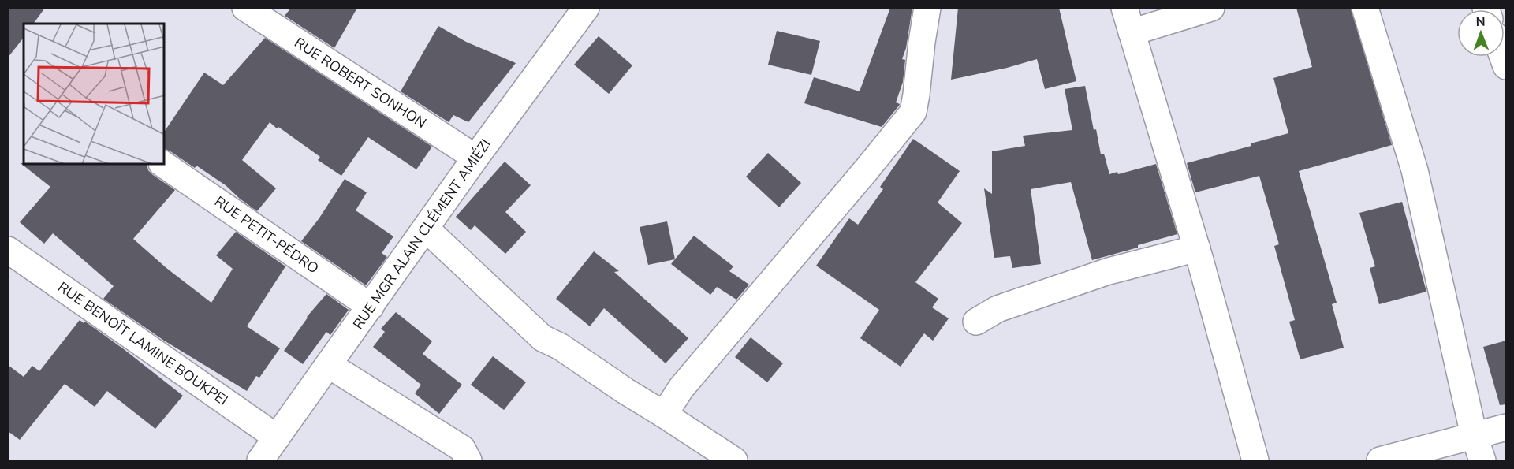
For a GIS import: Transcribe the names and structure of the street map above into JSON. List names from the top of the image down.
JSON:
{
  "streets": {
    "street": [
      "RUE ROBERT SONHON",
      "RUE MGR ALAIN CLÉMENT AMIÉZI",
      "RUE PETIT-PÉDRO",
      "RUE BENOÎT LAMINE BOUKPEI"
    ]
  },
  "crossings": [
    ["RUE ROBERT SONHON", "RUE MGR ALAIN CLÉMENT AMIÉZI"],
    ["RUE MGR ALAIN CLÉMENT AMIÉZI", "RUE PETIT-PÉDRO"],
    ["RUE MGR ALAIN CLÉMENT AMIÉZI", "RUE BENOÎT LAMINE BOUKPEI"]
  ],
  "north": "top"
}
